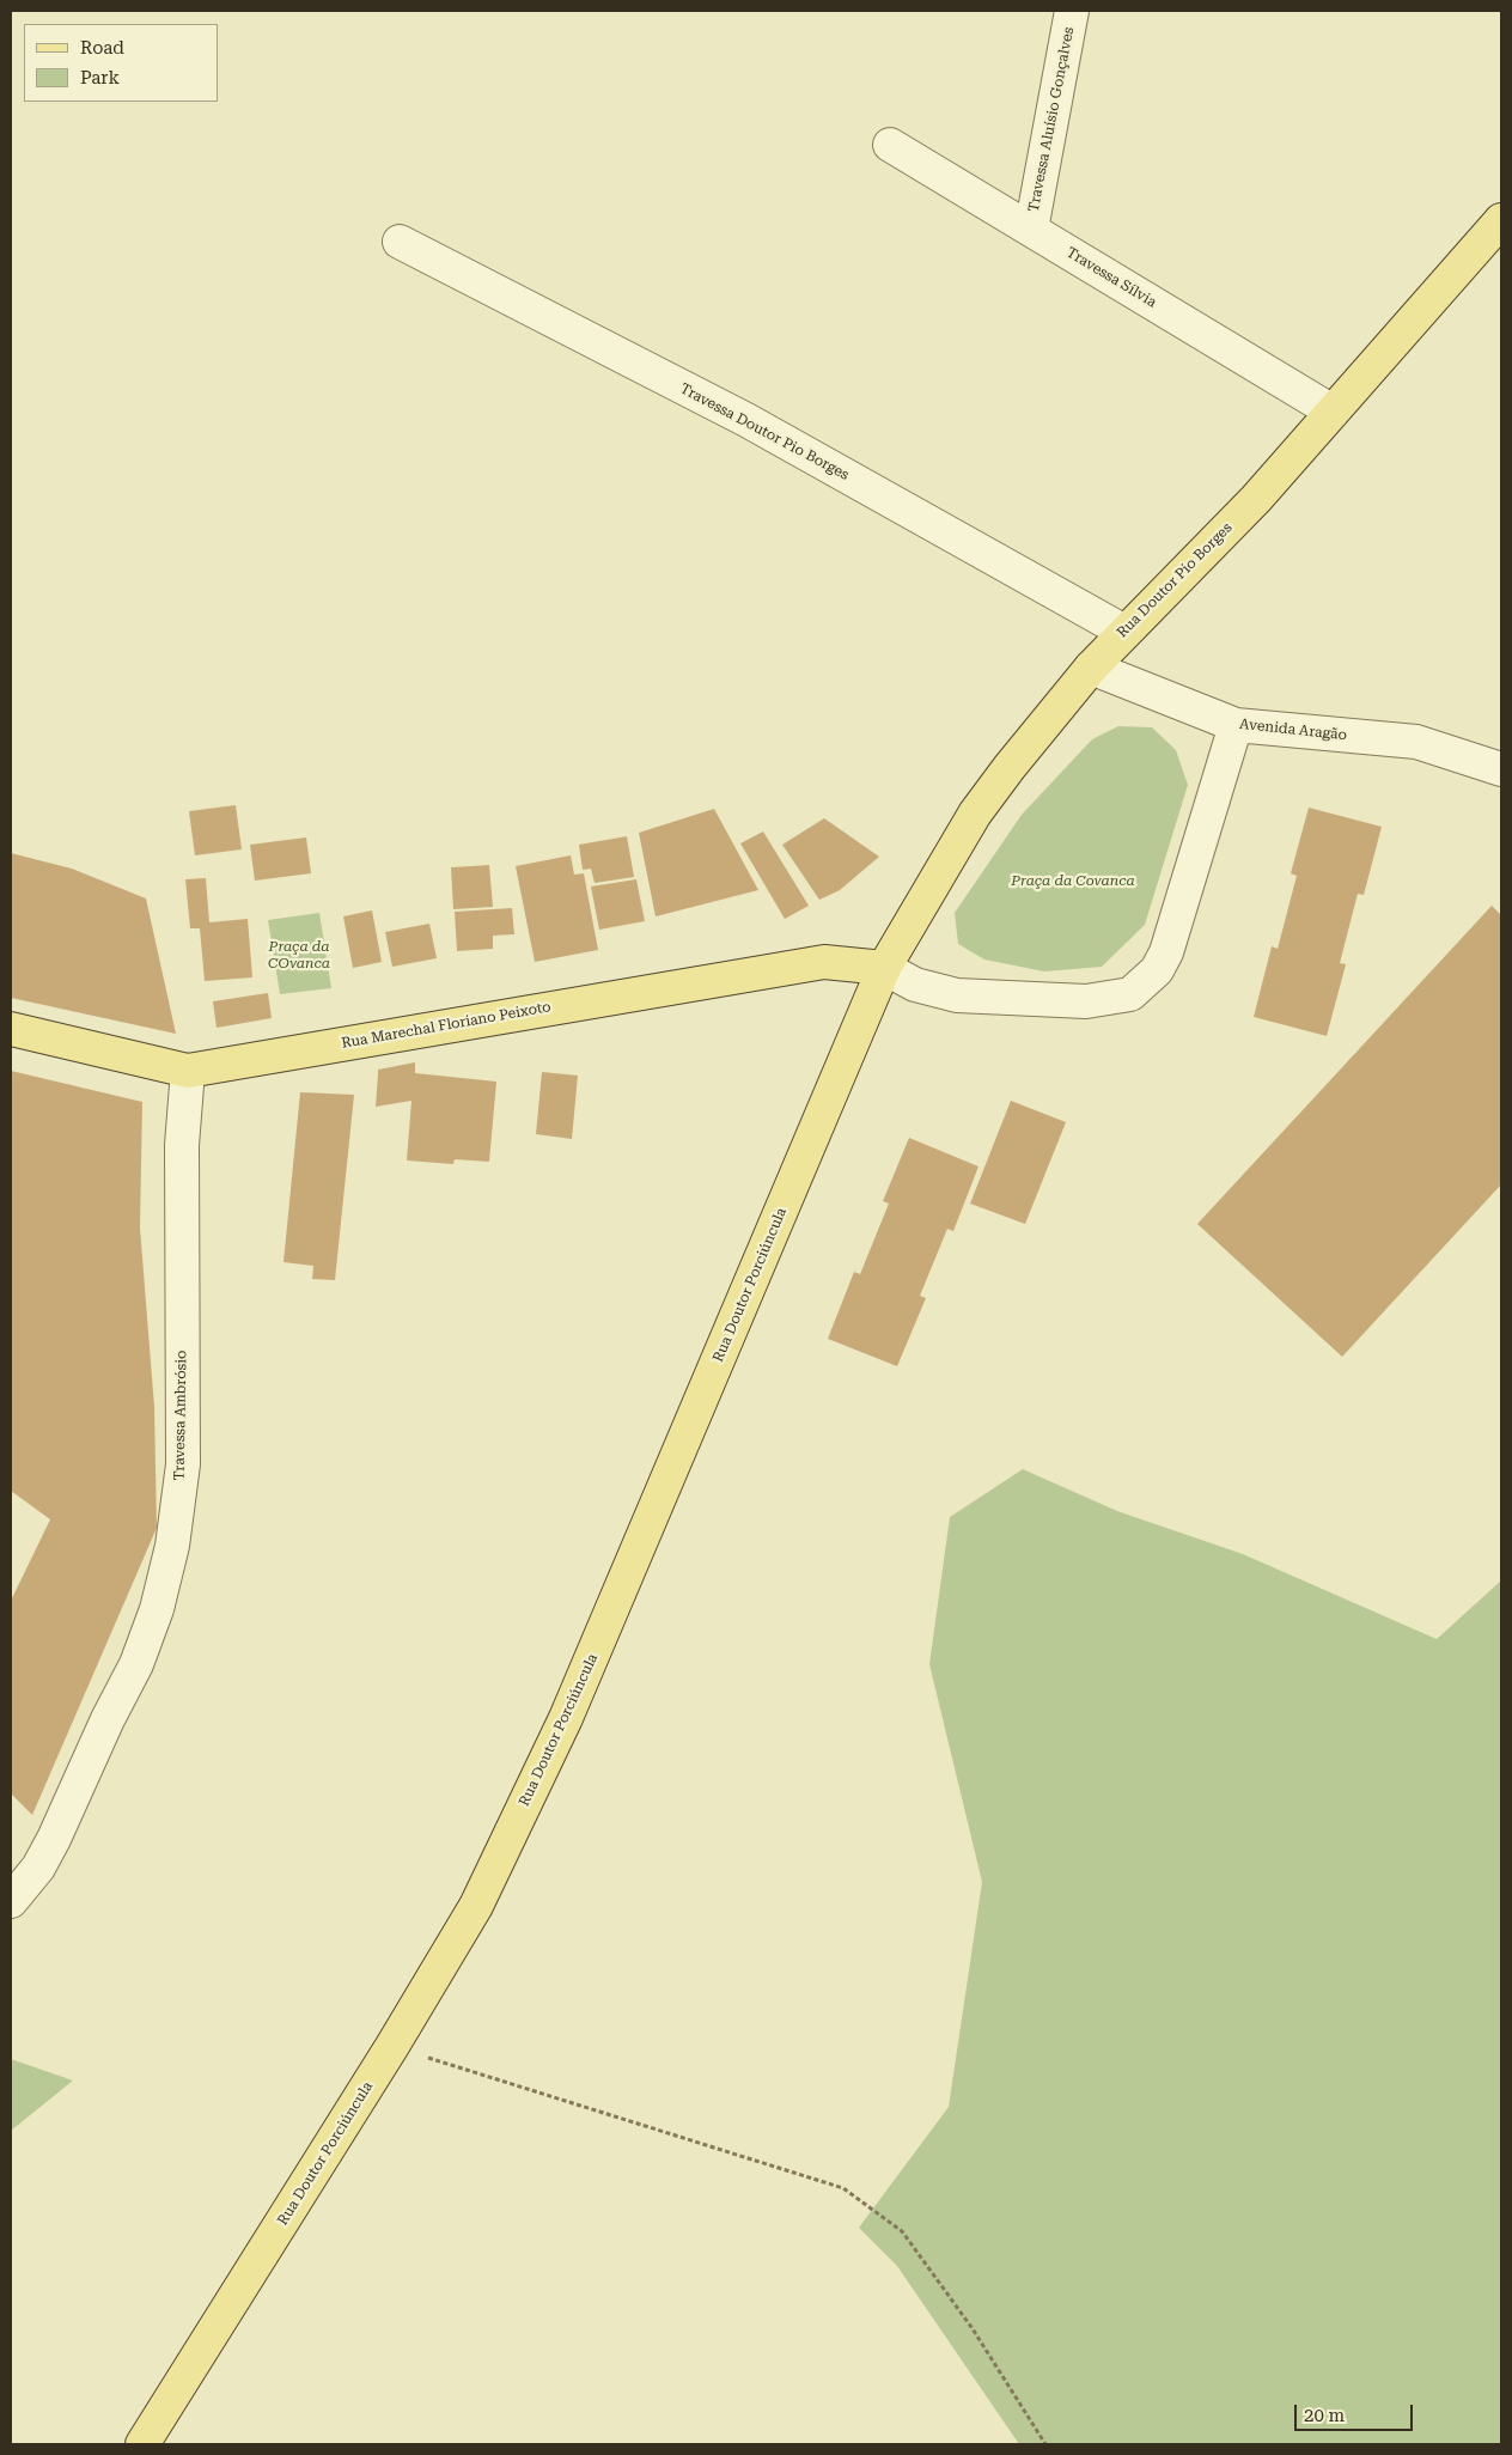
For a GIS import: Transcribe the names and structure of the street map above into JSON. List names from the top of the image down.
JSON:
{
  "streets": {
    "main road": ["Rua Doutor Pio Borges", "Rua Marechal Floriano Peixoto", "Rua Doutor Porciúncula"],
    "street": [
      "Travessa Aluísio Gonçalves",
      "Travessa Sílvia",
      "Travessa Doutor Pio Borges",
      "Avenida Aragão",
      "Travessa Ambrósio"
    ]
  },
  "crossings": [
    ["Travessa Aluísio Gonçalves", "Travessa Sílvia"],
    ["Travessa Sílvia", "Rua Doutor Pio Borges"],
    ["Travessa Doutor Pio Borges", "Rua Doutor Pio Borges"],
    ["Rua Doutor Pio Borges", "Avenida Aragão"],
    ["Rua Doutor Pio Borges", "Rua Marechal Floriano Peixoto"],
    ["Rua Doutor Pio Borges", "Rua Doutor Porciúncula"],
    ["Rua Marechal Floriano Peixoto", "Rua Doutor Porciúncula"],
    ["Rua Marechal Floriano Peixoto", "Travessa Ambrósio"]
  ],
  "parks": ["Praça da Covanca", "Praça da COvanca"],
  "legend": ["Road", "Park"],
  "scale_bar": "20 m"
}
